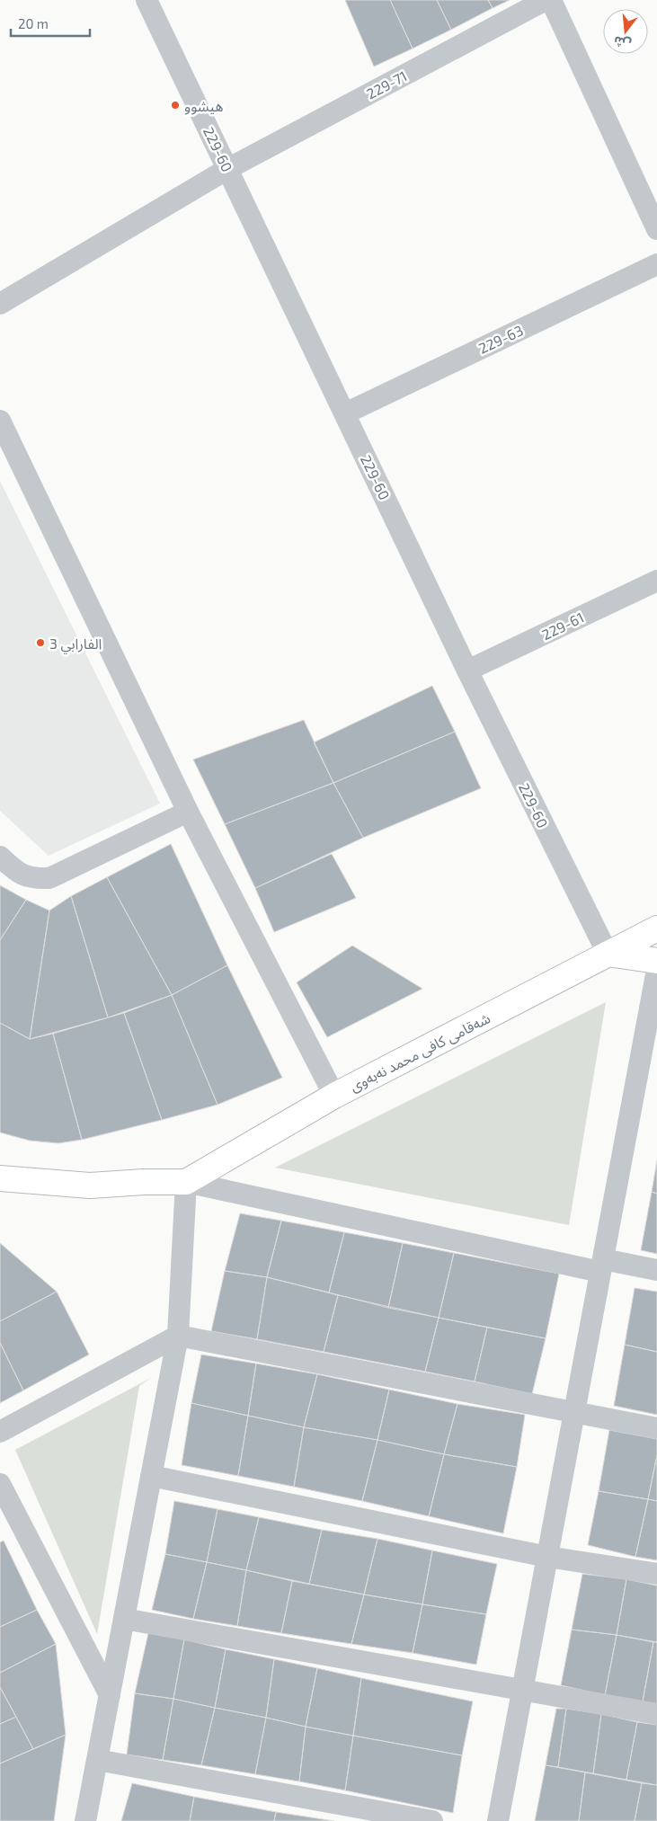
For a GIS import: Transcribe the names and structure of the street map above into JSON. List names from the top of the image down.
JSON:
{
  "streets": {
    "street": [
      "229-71",
      "229-60",
      "229-63",
      "229-61",
      "شەقامی کافی محمد نەبەوی"
    ]
  },
  "crossings": [
    ["229-71", "229-60"],
    ["229-60", "229-63"],
    ["229-60", "229-61"],
    ["229-60", "شەقامی کافی محمد نەبەوی"]
  ],
  "places": ["هيشوو", "الفارابي 3"],
  "scale_bar": "20 m",
  "north": "bottom"
}
